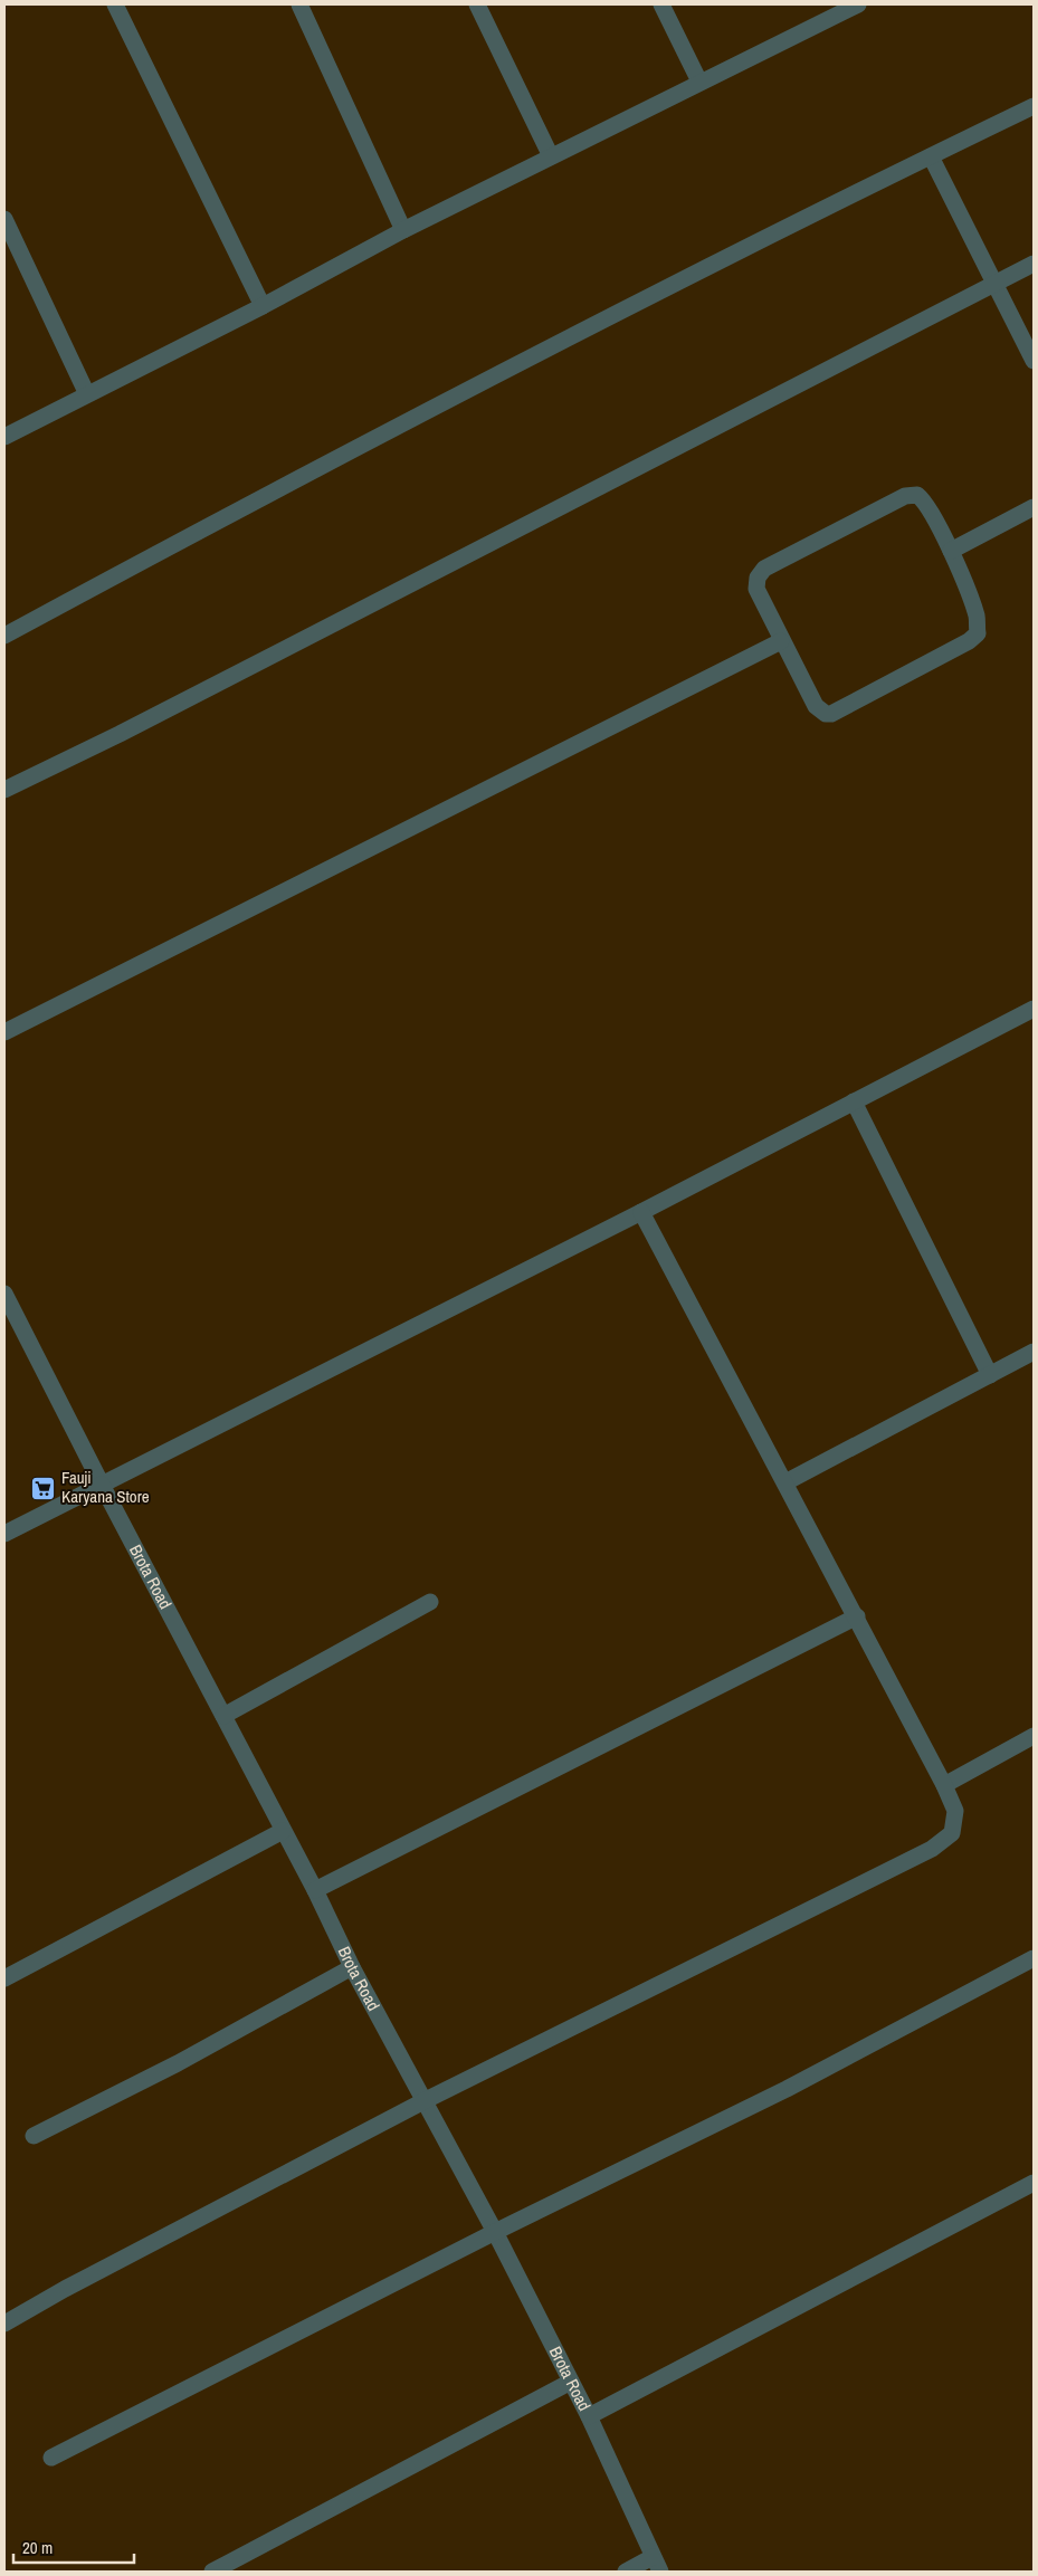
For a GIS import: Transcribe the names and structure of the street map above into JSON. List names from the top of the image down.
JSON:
{
  "streets": {
    "street": ["Brota Road"]
  },
  "places": {
    "supermarket": ["Fauji Karyana Store"]
  },
  "scale_bar": "20 m"
}
